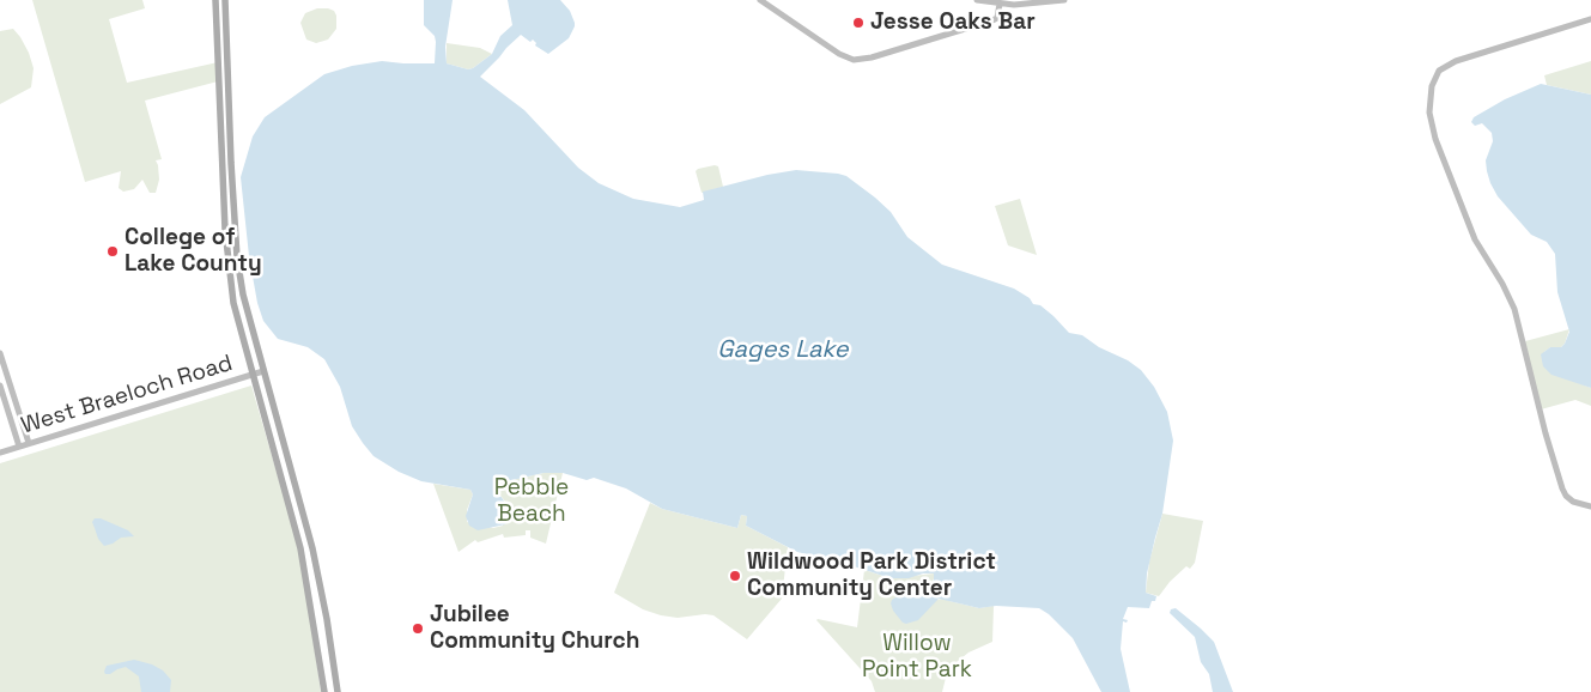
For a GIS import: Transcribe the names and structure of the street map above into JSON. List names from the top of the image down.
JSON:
{
  "streets": {
    "street": ["West Braeloch Road"]
  },
  "water": ["Gages Lake"],
  "parks": ["Pebble Beach", "Willow Point Park"],
  "places": [
    "Jesse Oaks Bar",
    "College of Lake County",
    "Wildwood Park District Community Center",
    "Jubilee Community Church"
  ]
}
